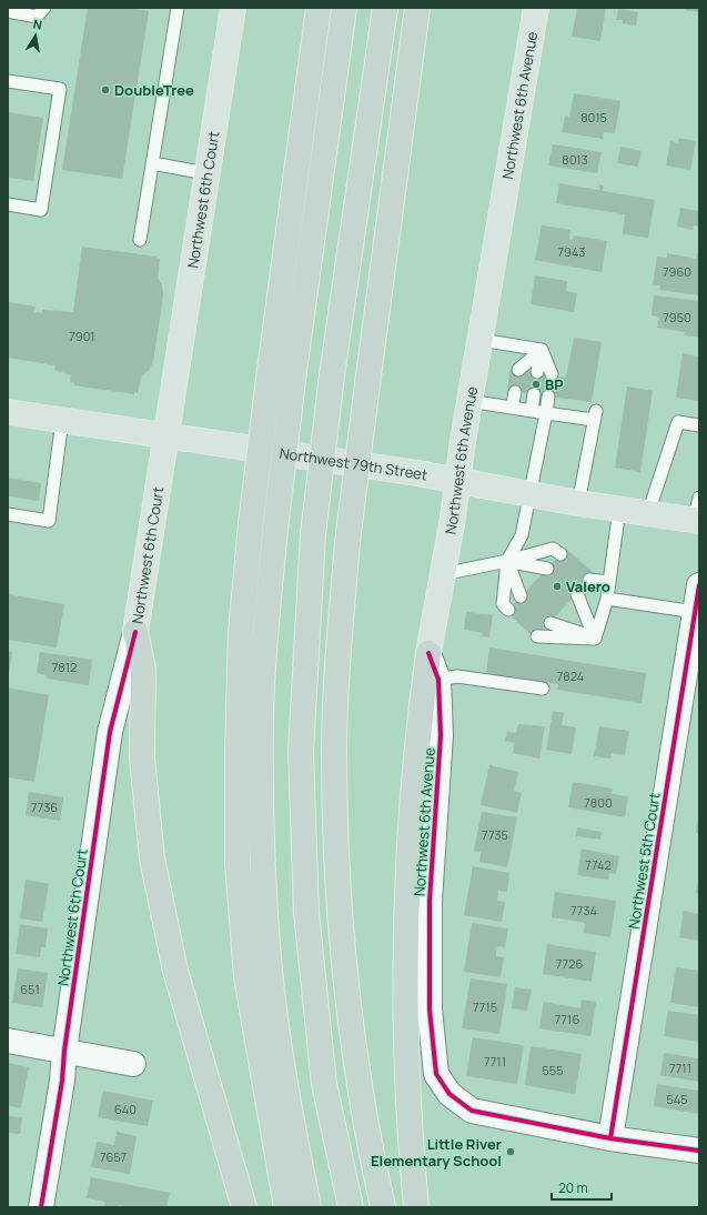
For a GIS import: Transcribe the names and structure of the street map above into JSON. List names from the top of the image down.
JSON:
{
  "streets": {
    "main road": ["Northwest 6th Avenue", "Northwest 6th Court", "Northwest 79th Street"],
    "street": ["Northwest 5th Court"]
  },
  "crossings": [
    ["Northwest 6th Avenue", "Northwest 79th Street"],
    ["Northwest 6th Avenue", "Northwest 5th Court"],
    ["Northwest 6th Court", "Northwest 79th Street"]
  ],
  "places": [
    "DoubleTree",
    "BP",
    "Valero",
    "Little River Elementary School"
  ],
  "house_numbers": [
    "8015",
    "8013",
    "7943",
    "7960",
    "7950",
    "7901",
    "7812",
    "7824",
    "7800",
    "7736",
    "7735",
    "7742",
    "7734",
    "7726",
    "651",
    "7715",
    "7716",
    "7711",
    "7711",
    "555",
    "545",
    "640",
    "7657"
  ],
  "scale_bar": "20 m",
  "north": "top"
}
